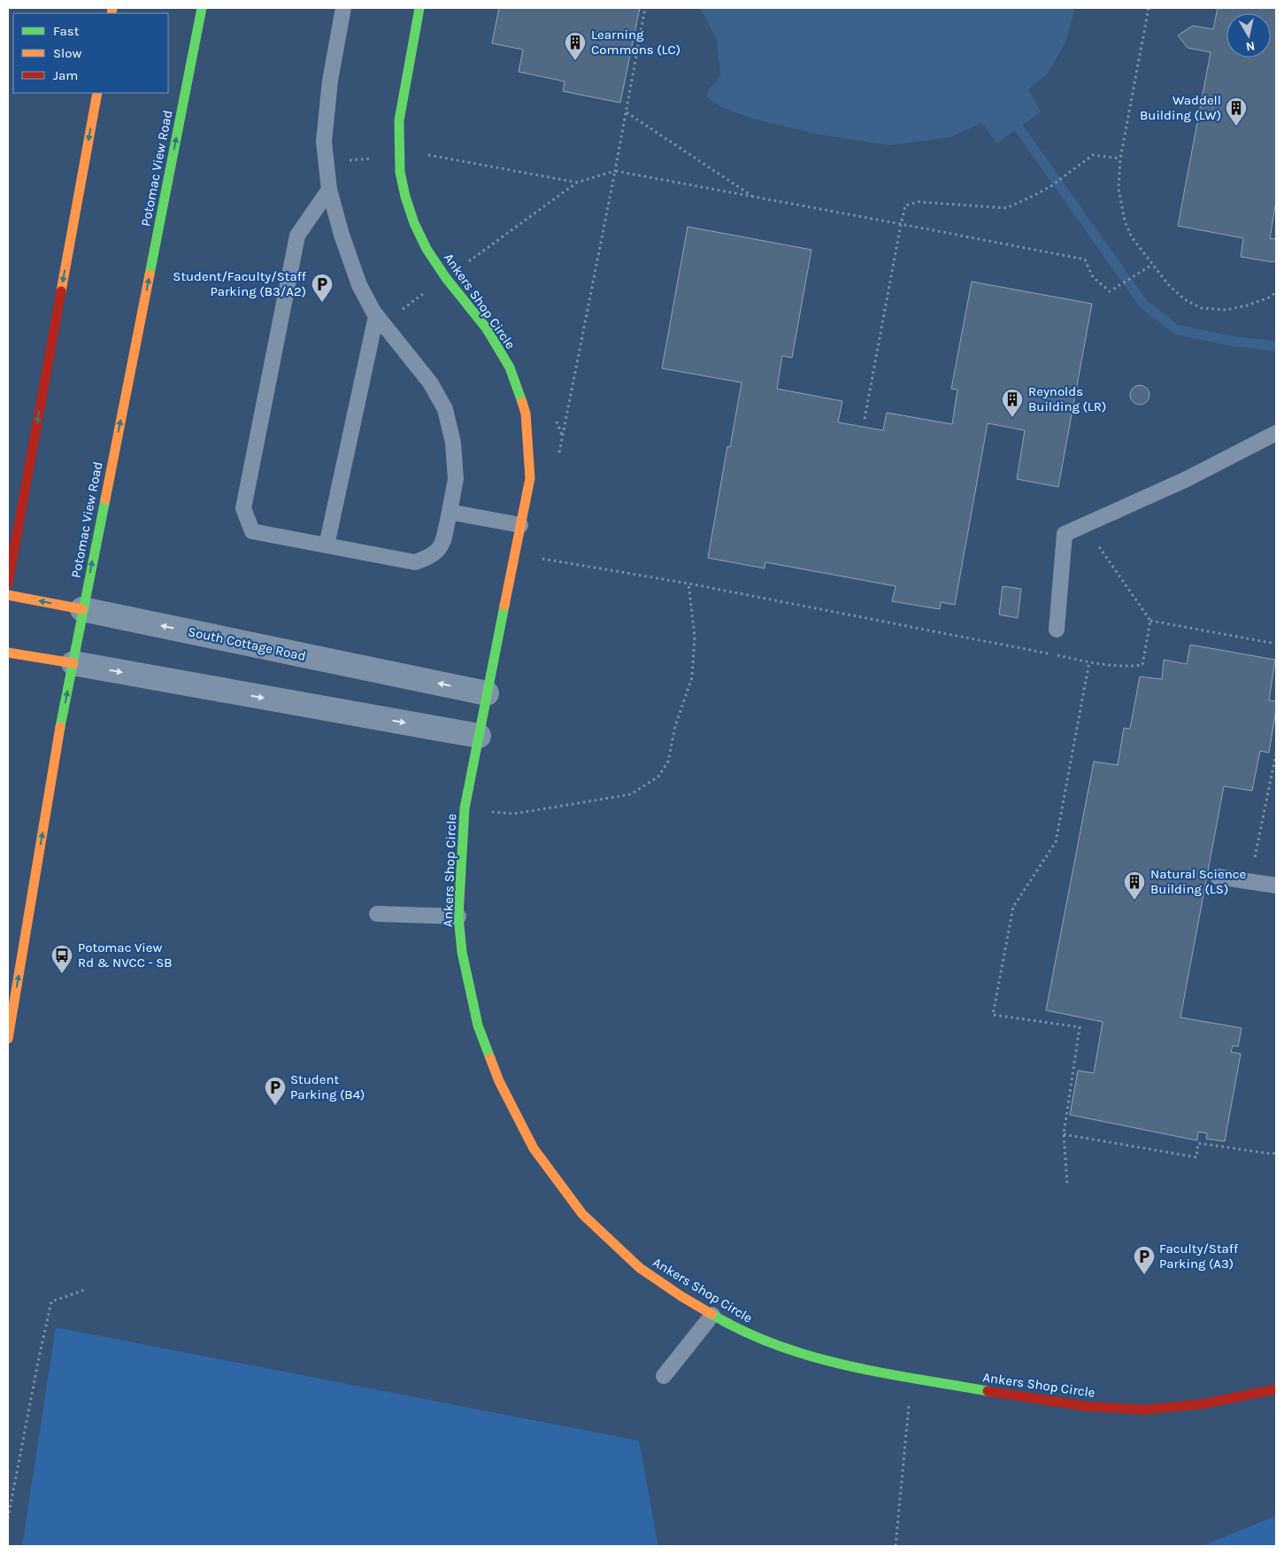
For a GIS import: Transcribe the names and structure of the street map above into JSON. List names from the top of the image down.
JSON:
{
  "streets": {
    "street": ["Potomac View Road", "Ankers Shop Circle", "South Cottage Road"]
  },
  "crossings": [
    ["Potomac View Road", "South Cottage Road"],
    ["Ankers Shop Circle", "South Cottage Road"]
  ],
  "places": {
    "building": [
      "Learning Commons (LC)",
      "Waddell Building (LW)",
      "Reynolds Building (LR)",
      "Natural Science Building (LS)"
    ],
    "parking": ["Student/Faculty/Staff Parking (B3/A2)", "Student Parking (B4)", "Faculty/Staff Parking (A3)"],
    "bus stop": ["Potomac View Rd & NVCC - SB"]
  },
  "legend": ["Fast", "Slow", "Jam"],
  "north": "bottom"
}
